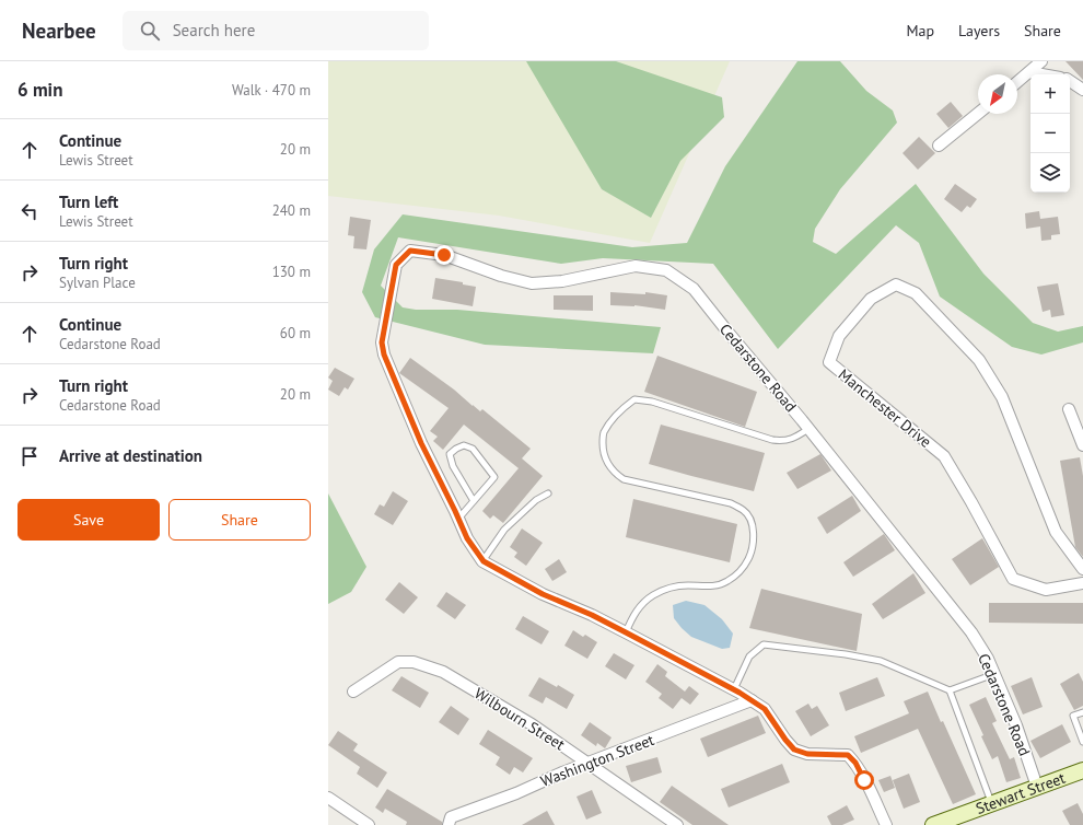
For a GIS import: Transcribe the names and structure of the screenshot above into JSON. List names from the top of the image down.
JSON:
{
  "streets": {
    "street": [
      "Cedarstone Road",
      "Manchester Drive",
      "Wilbourn Street",
      "Washington Street",
      "Stewart Street"
    ]
  },
  "crossings": [
    ["Cedarstone Road", "Stewart Street"],
    ["Wilbourn Street", "Washington Street"]
  ],
  "north": "bottom left",
  "page": {
    "header": "Nearbee",
    "search": "Search here",
    "nav": ["Map", "Layers", "Share"],
    "heading": ["6 min", "Walk · 470 m"],
    "map_buttons": ["+", "−"],
    "list": [
      ["Continue", "Lewis Street", "20 m"],
      ["Turn left", "Lewis Street", "240 m"],
      ["Turn right", "Sylvan Place", "130 m"],
      ["Continue", "Cedarstone Road", "60 m"],
      ["Turn right", "Cedarstone Road", "20 m"],
      "Arrive at destination"
    ],
    "buttons": ["Save", "Share"]
  }
}
